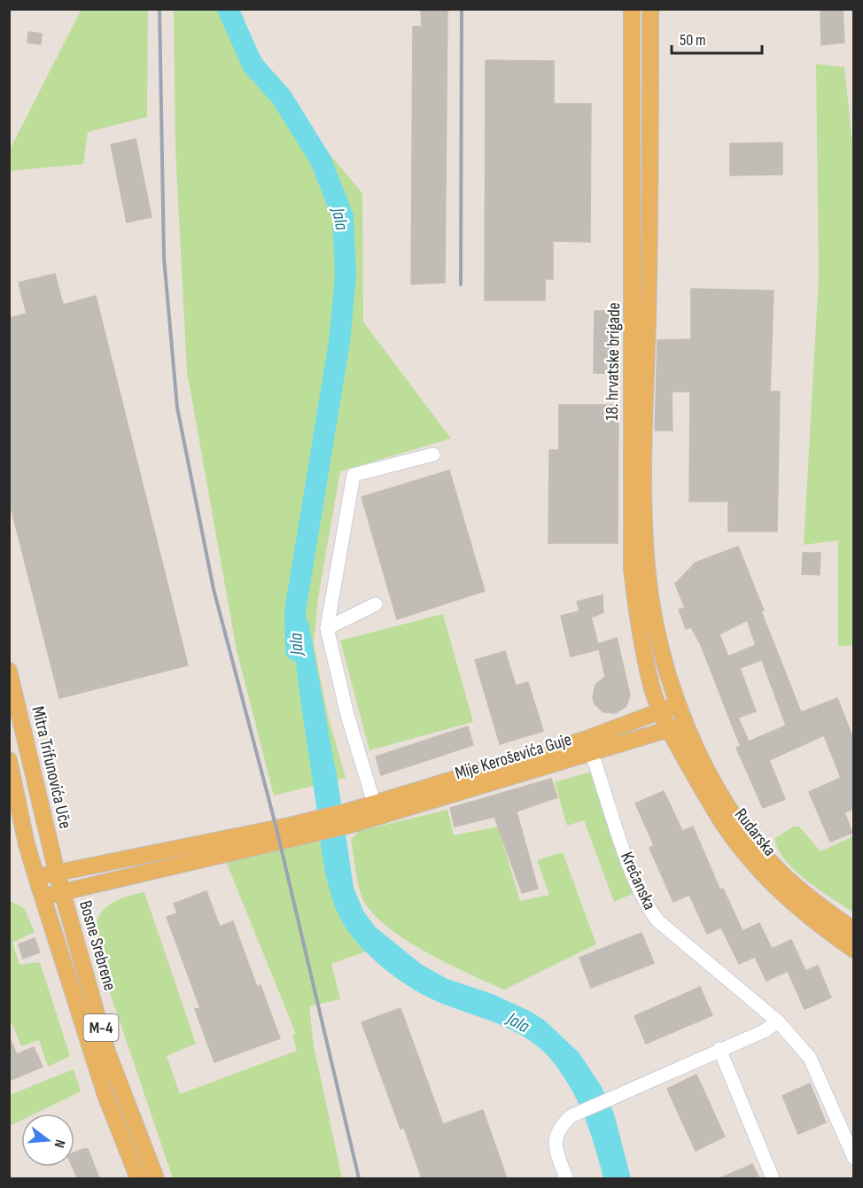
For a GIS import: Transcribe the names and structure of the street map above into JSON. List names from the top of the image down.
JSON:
{
  "streets": {
    "main road": [
      "18. hrvatske brigade",
      "Mije Keroševića Guje",
      "Mitra Trifunovića Uče",
      "Rudarska",
      "Bosne Srebrene",
      "M-4"
    ],
    "street": ["Krečanska"]
  },
  "crossings": [
    ["18. hrvatske brigade", "Mije Keroševića Guje"],
    ["18. hrvatske brigade", "Rudarska"],
    ["Mije Keroševića Guje", "Rudarska"],
    ["Mije Keroševića Guje", "Krečanska"],
    ["Mitra Trifunovića Uče", "Bosne Srebrene"]
  ],
  "water": ["Jala"],
  "scale_bar": "50 m",
  "north": "right"
}
